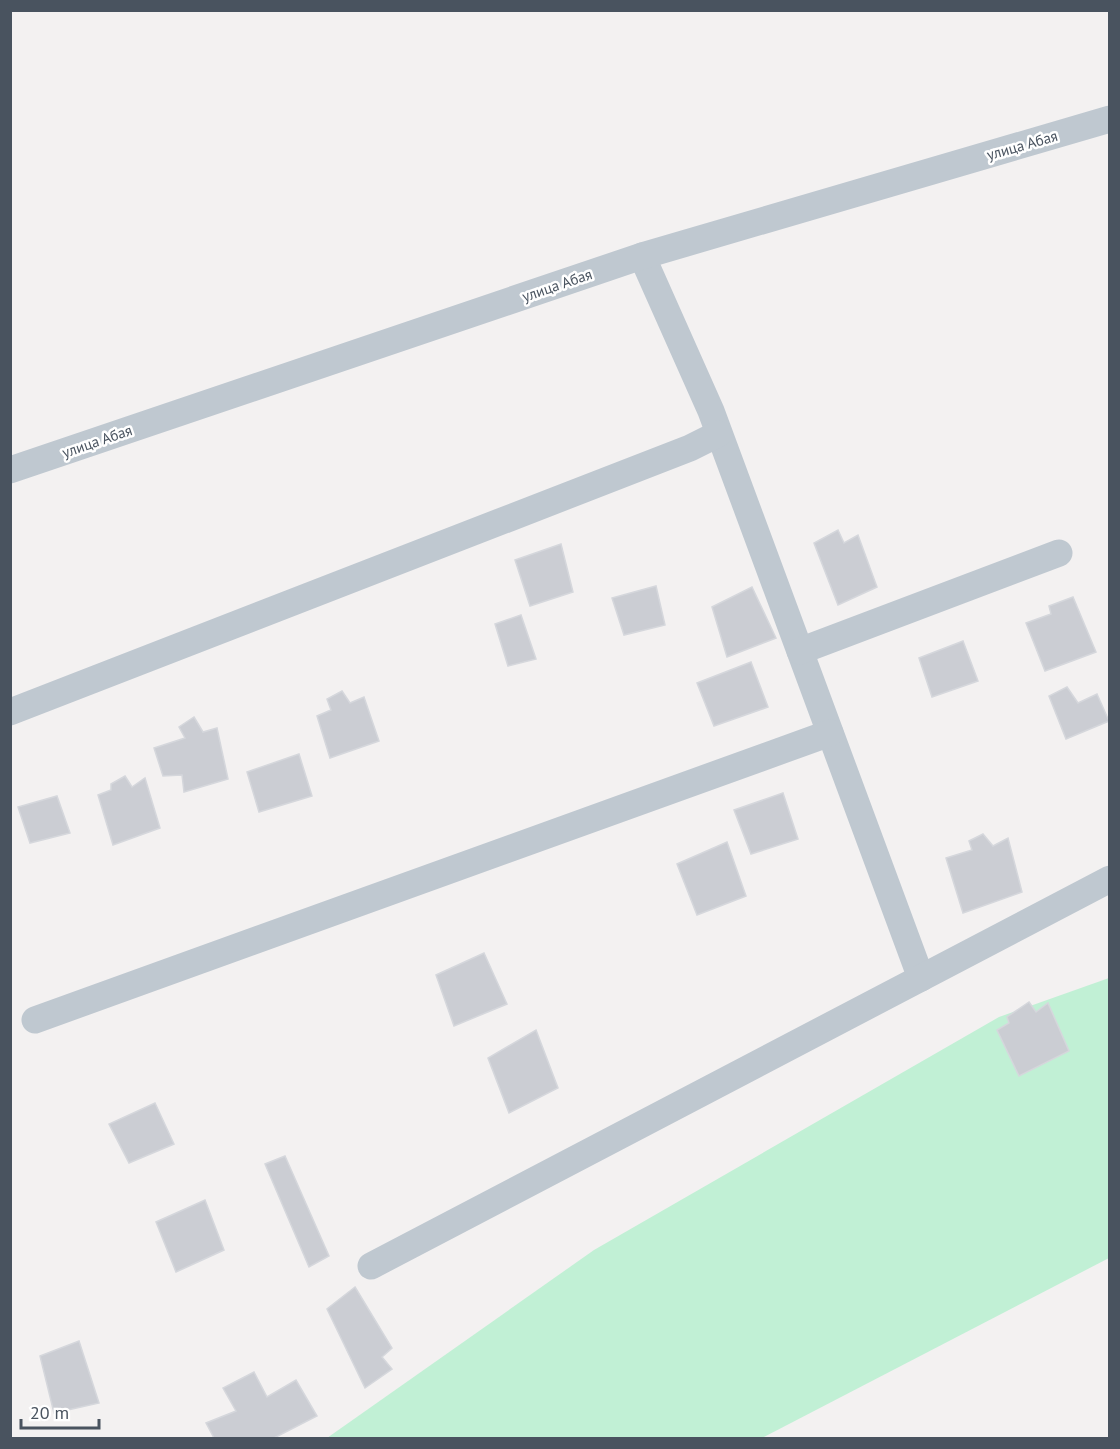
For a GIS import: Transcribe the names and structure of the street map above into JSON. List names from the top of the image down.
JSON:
{
  "streets": {
    "street": ["улица Абая"]
  },
  "scale_bar": "20 m"
}
